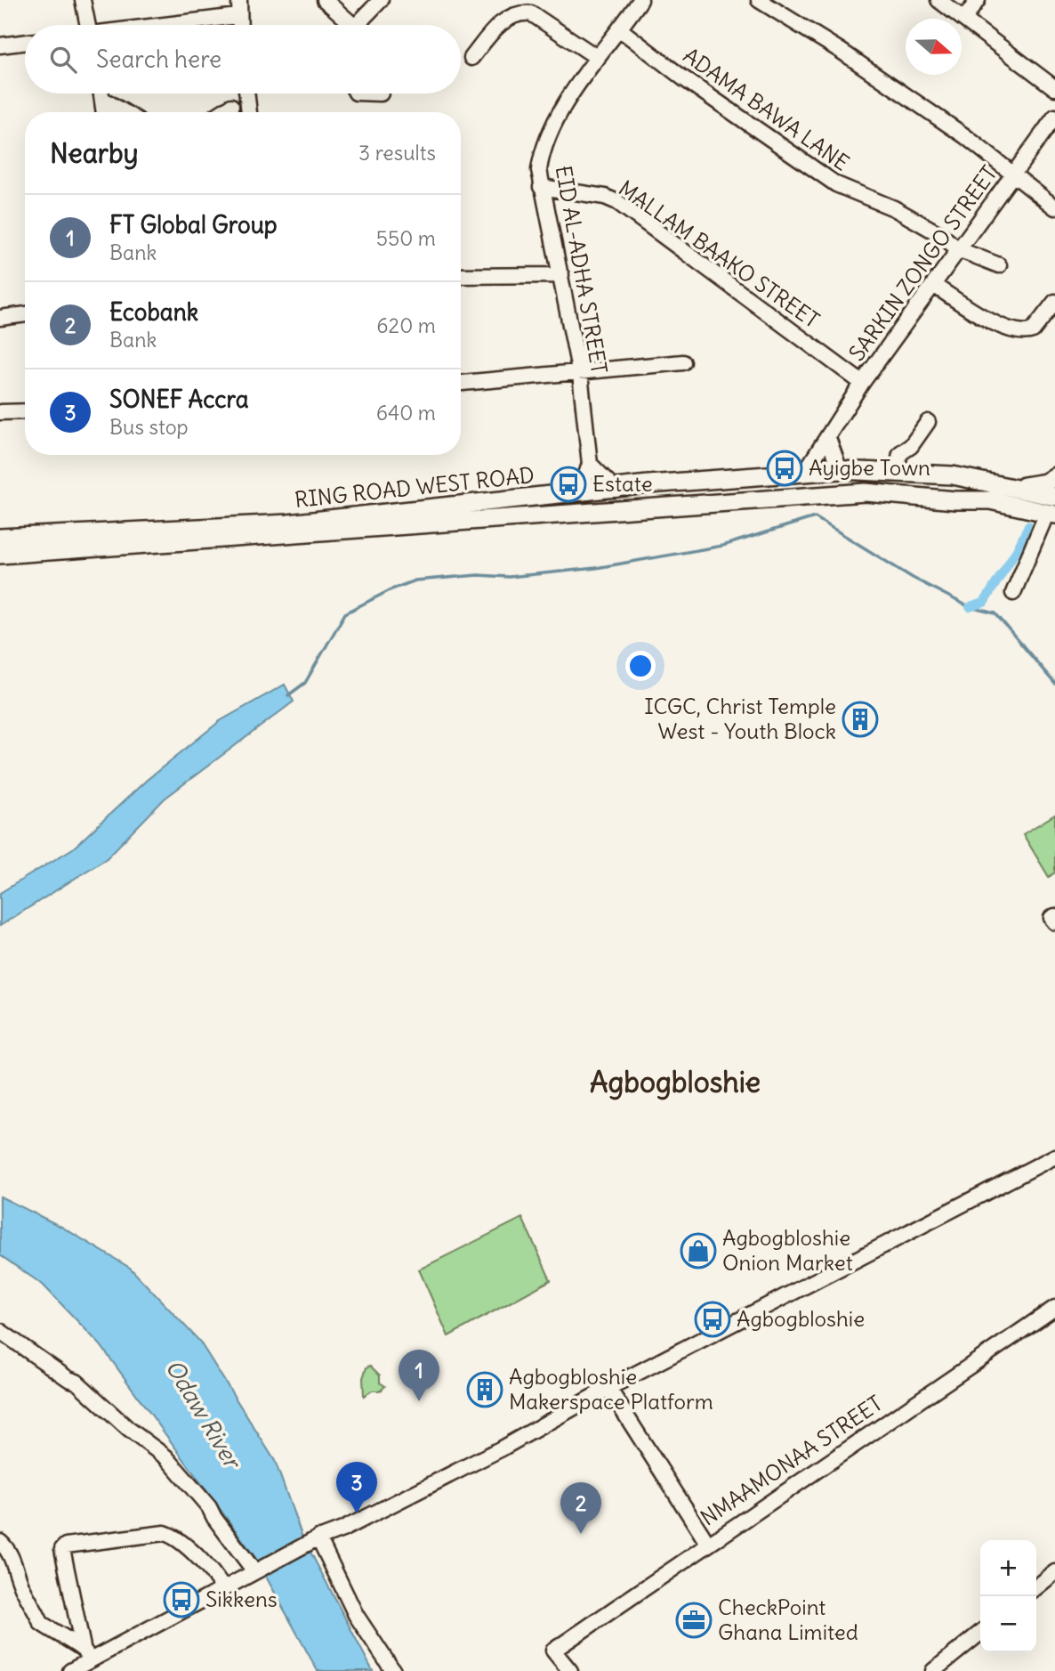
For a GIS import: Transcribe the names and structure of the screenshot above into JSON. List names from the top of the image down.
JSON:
{
  "streets": {
    "main road": ["RING ROAD WEST ROAD"],
    "street": [
      "ADAMA BAWA LANE",
      "MALLAM BAAKO STREET",
      "SARKIN ZONGO STREET",
      "EID AL-ADHA STREET",
      "NMAAMONAA STREET"
    ]
  },
  "crossings": [
    ["ADAMA BAWA LANE", "SARKIN ZONGO STREET"],
    ["ADAMA BAWA LANE", "EID AL-ADHA STREET"],
    ["MALLAM BAAKO STREET", "SARKIN ZONGO STREET"],
    ["MALLAM BAAKO STREET", "EID AL-ADHA STREET"],
    ["SARKIN ZONGO STREET", "RING ROAD WEST ROAD"],
    ["EID AL-ADHA STREET", "RING ROAD WEST ROAD"]
  ],
  "districts": ["Agbogbloshie"],
  "water": ["Odaw River"],
  "places": {
    "bus stop": [
      "Ayigbe Town",
      "Estate",
      "Agbogbloshie",
      "Sikkens"
    ],
    "building": ["ICGC, Christ Temple West - Youth Block", "Agbogbloshie Makerspace Platform"],
    "shop": ["Agbogbloshie Onion Market"],
    "office": ["CheckPoint Ghana Limited"]
  },
  "north": "right",
  "page": {
    "search": "Search here",
    "heading": ["Nearby", "3 results"],
    "list": [
      {
        "mark": "1",
        "name": "FT Global Group",
        "note": "Bank",
        "value": "550 m"
      },
      {
        "mark": "2",
        "name": "Ecobank",
        "note": "Bank",
        "value": "620 m"
      },
      {
        "mark": "3",
        "name": "SONEF Accra",
        "note": "Bus stop",
        "value": "640 m"
      }
    ],
    "pins": ["1", "3", "2"],
    "map_buttons": ["+", "−"]
  }
}
